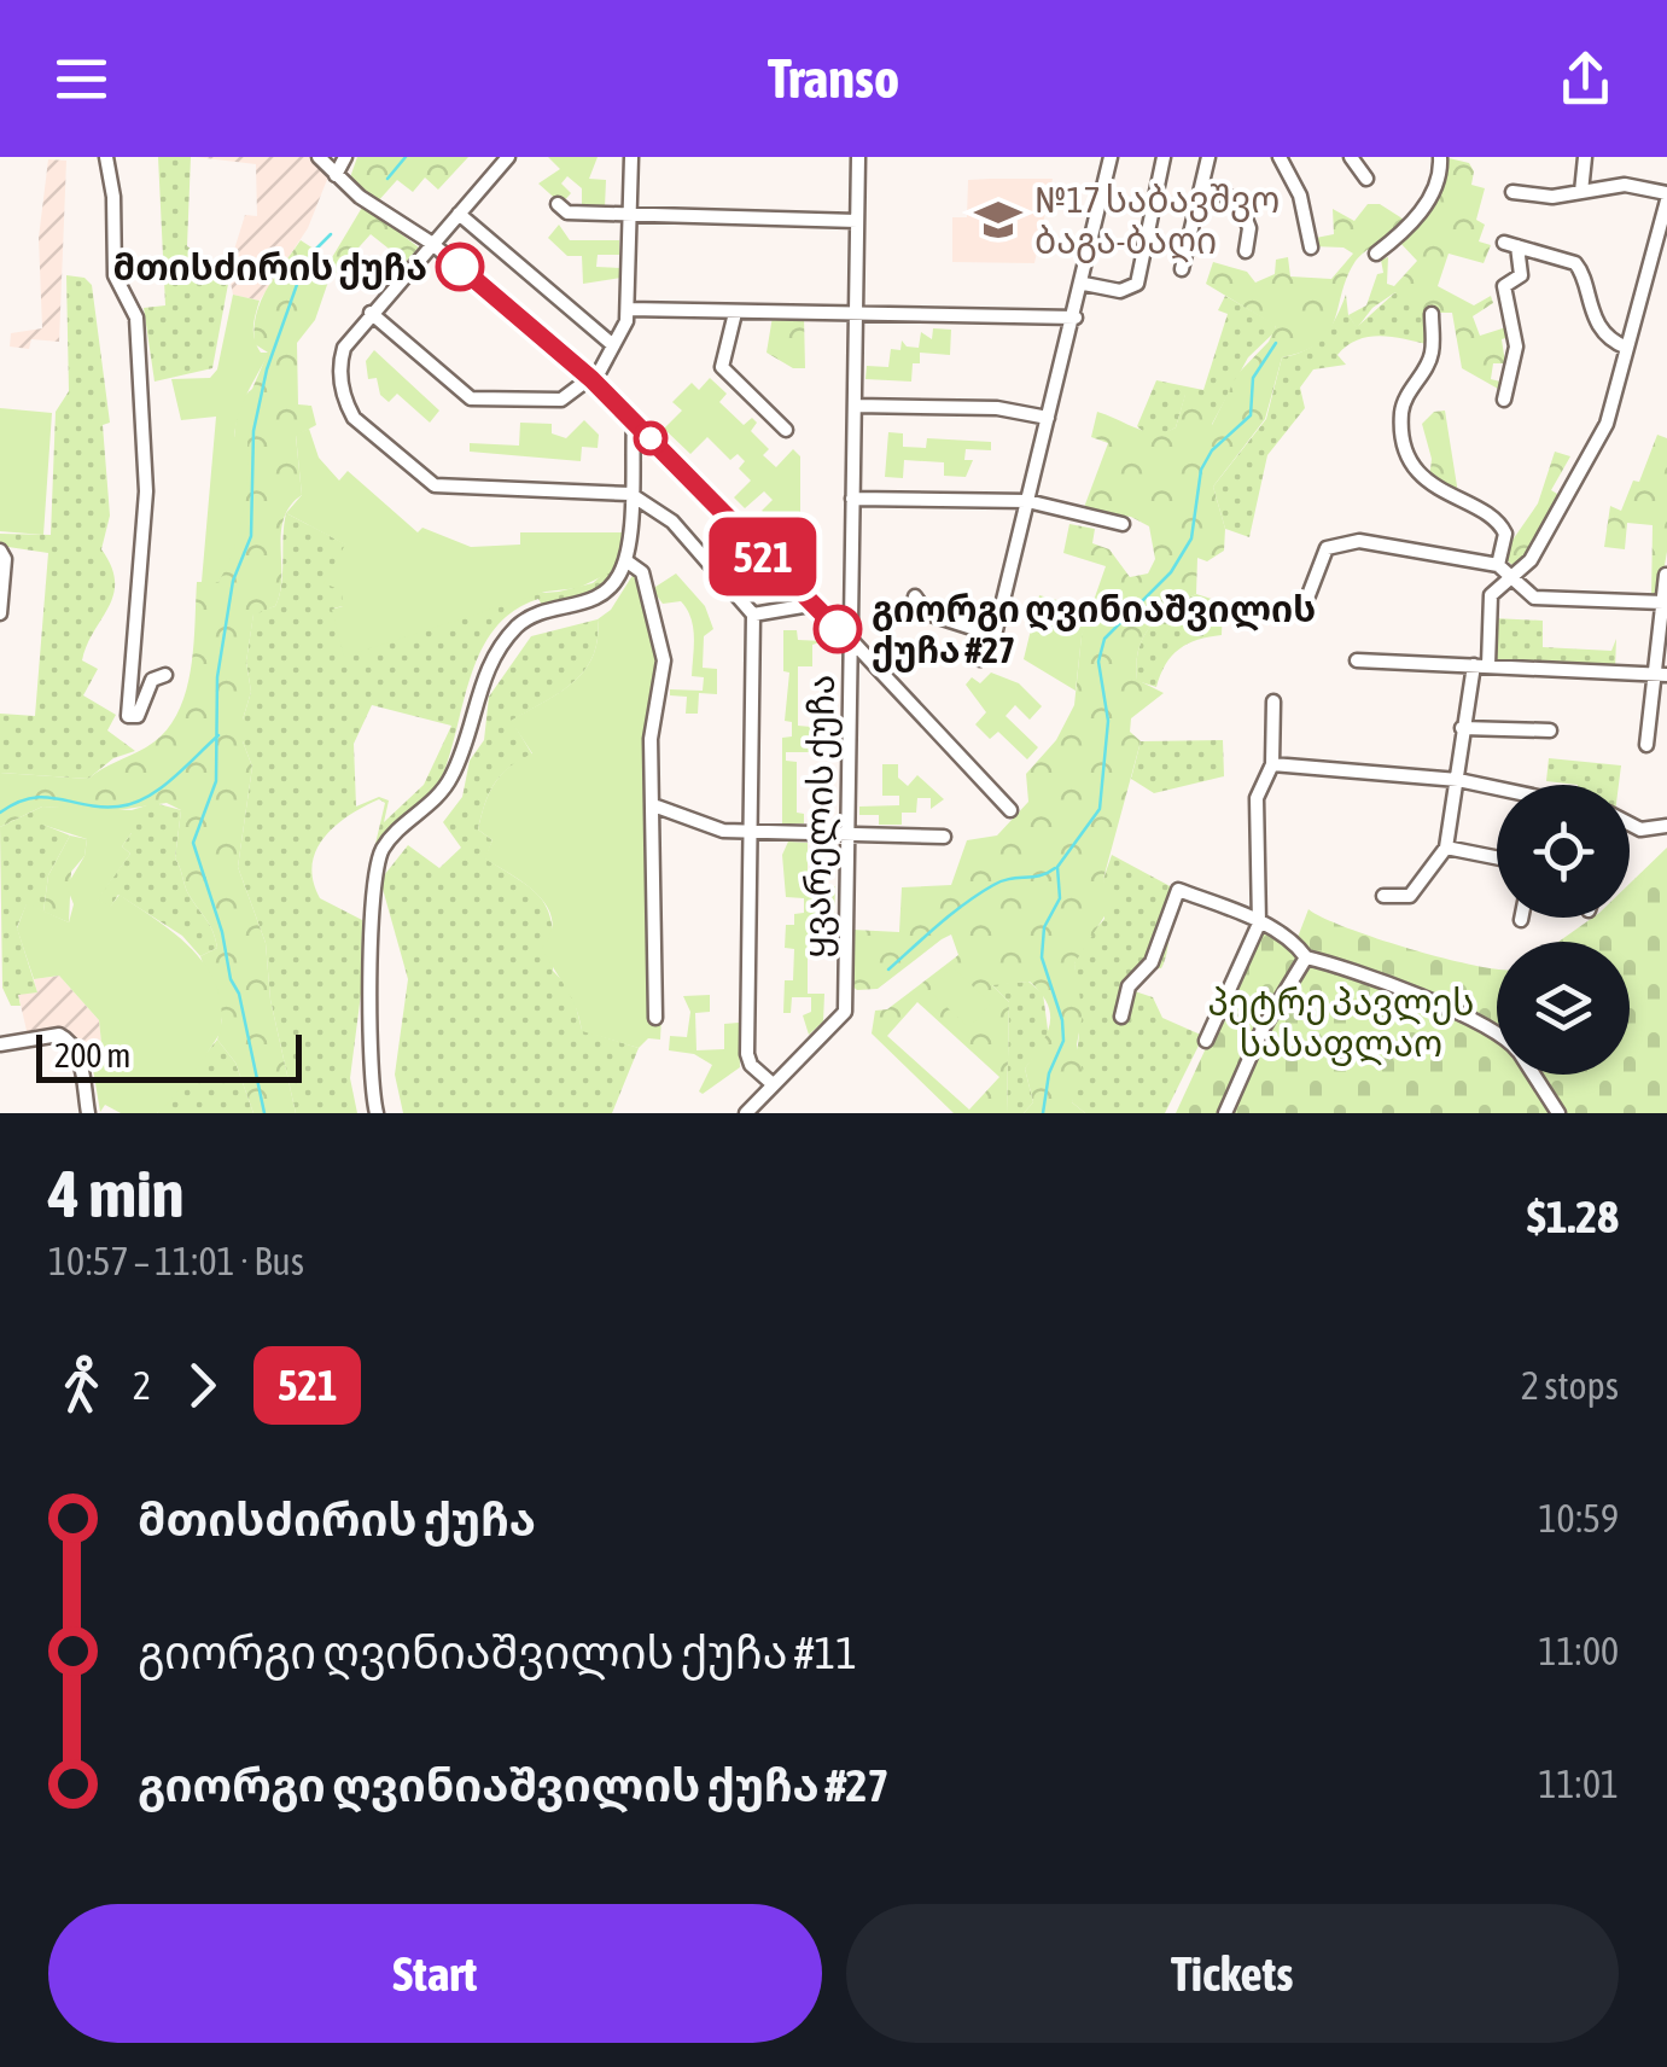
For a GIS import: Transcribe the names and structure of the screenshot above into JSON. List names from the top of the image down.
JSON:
{
  "streets": {
    "street": ["ყვარელის ქუჩა"]
  },
  "parks": ["პეტრე პავლეს სასაფლაო"],
  "places": {
    "school or university": ["№17 საბავშვო ბაგა-ბაღი"],
    "other": ["მთისძირის ქუჩა", "გიორგი ღვინიაშვილის ქუჩა #27"]
  },
  "lines": ["bus line 521"],
  "scale_bar": "200 m",
  "page": {
    "header": "Transo",
    "on_map": "521",
    "scale": "200 m",
    "heading": ["4 min", "10:57 – 11:01 · Bus", "$1.28"],
    "legs": ["2", "521", "2 stops"],
    "list": [
      {
        "name": "მთისძირის ქუჩა",
        "value": "10:59"
      },
      {
        "name": "გიორგი ღვინიაშვილის ქუჩა #11",
        "value": "11:00"
      },
      {
        "name": "გიორგი ღვინიაშვილის ქუჩა #27",
        "value": "11:01"
      }
    ],
    "buttons": ["Start", "Tickets"]
  }
}
